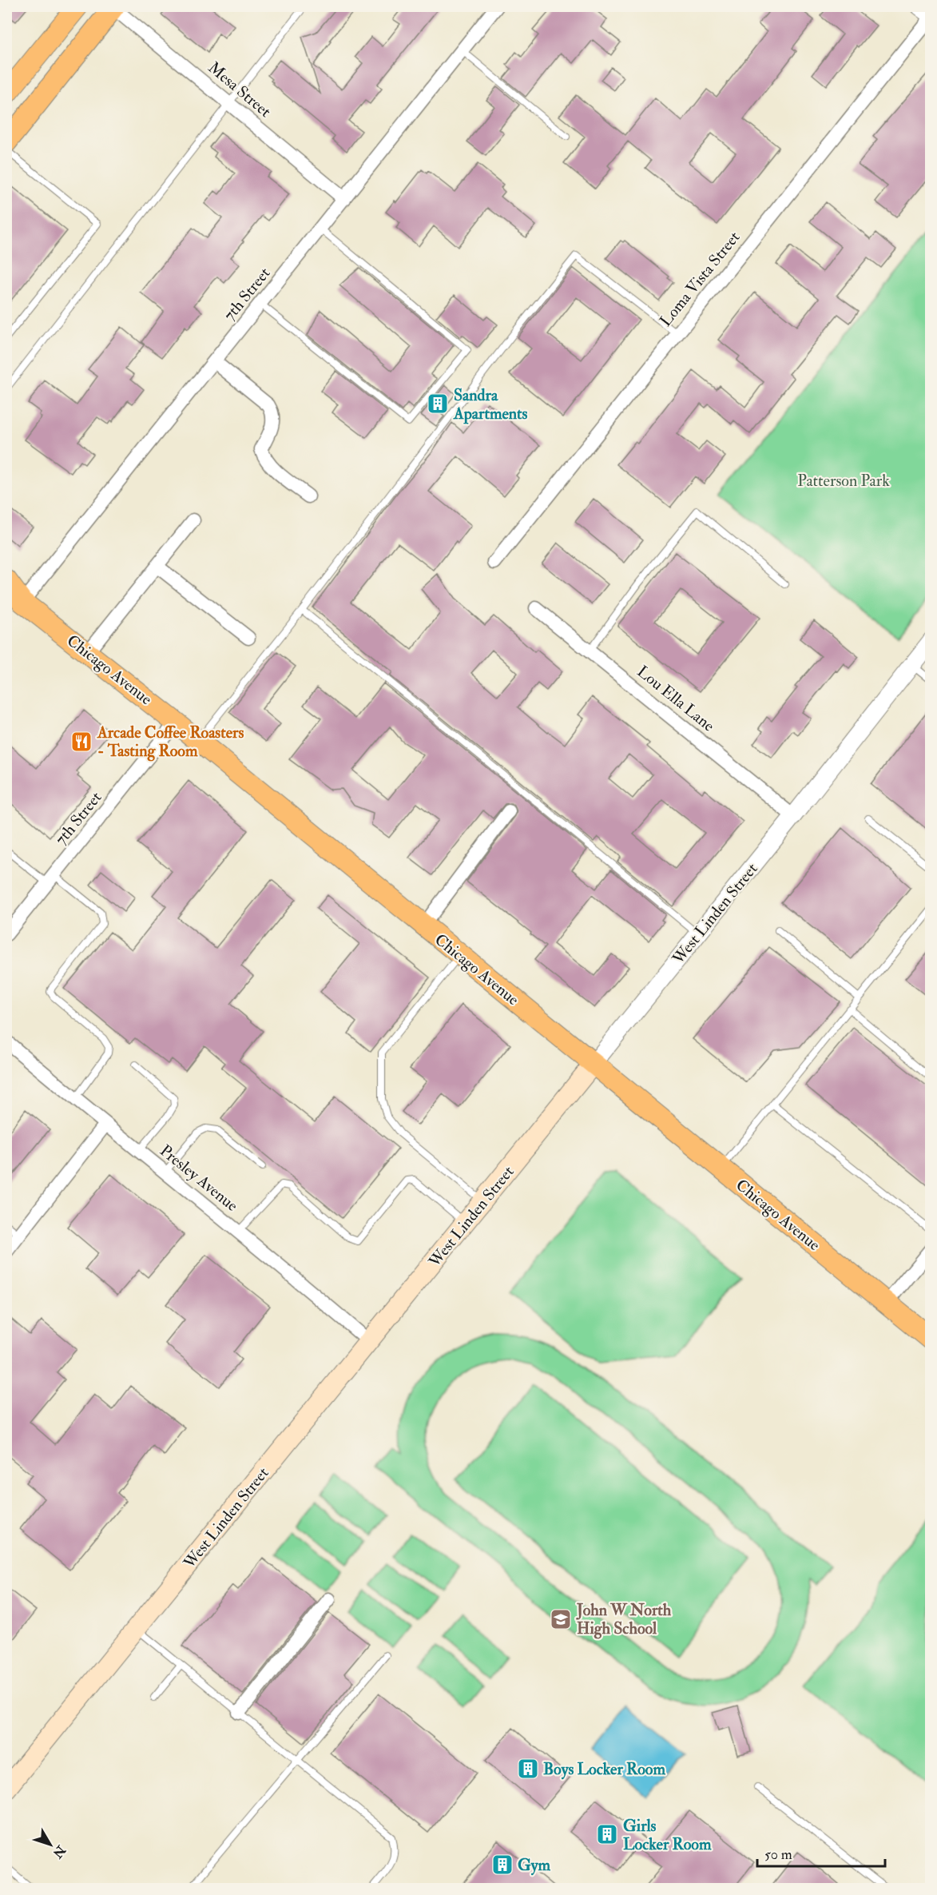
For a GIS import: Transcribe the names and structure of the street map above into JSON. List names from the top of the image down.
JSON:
{
  "streets": {
    "main road": ["Chicago Avenue", "West Linden Street"],
    "street": [
      "Mesa Street",
      "Loma Vista Street",
      "7th Street",
      "Lou Ella Lane",
      "Presley Avenue"
    ]
  },
  "crossings": [
    ["Mesa Street", "7th Street"],
    ["7th Street", "Chicago Avenue"],
    ["Chicago Avenue", "West Linden Street"],
    ["Lou Ella Lane", "West Linden Street"],
    ["West Linden Street", "Presley Avenue"]
  ],
  "parks": ["Patterson Park"],
  "places": {
    "building": [
      "Sandra Apartments",
      "Boys Locker Room",
      "Girls Locker Room",
      "Gym"
    ],
    "restaurant": ["Arcade Coffee Roasters - Tasting Room"],
    "school or university": ["John W North High School"]
  },
  "scale_bar": "50 m",
  "north": "bottom right"
}
